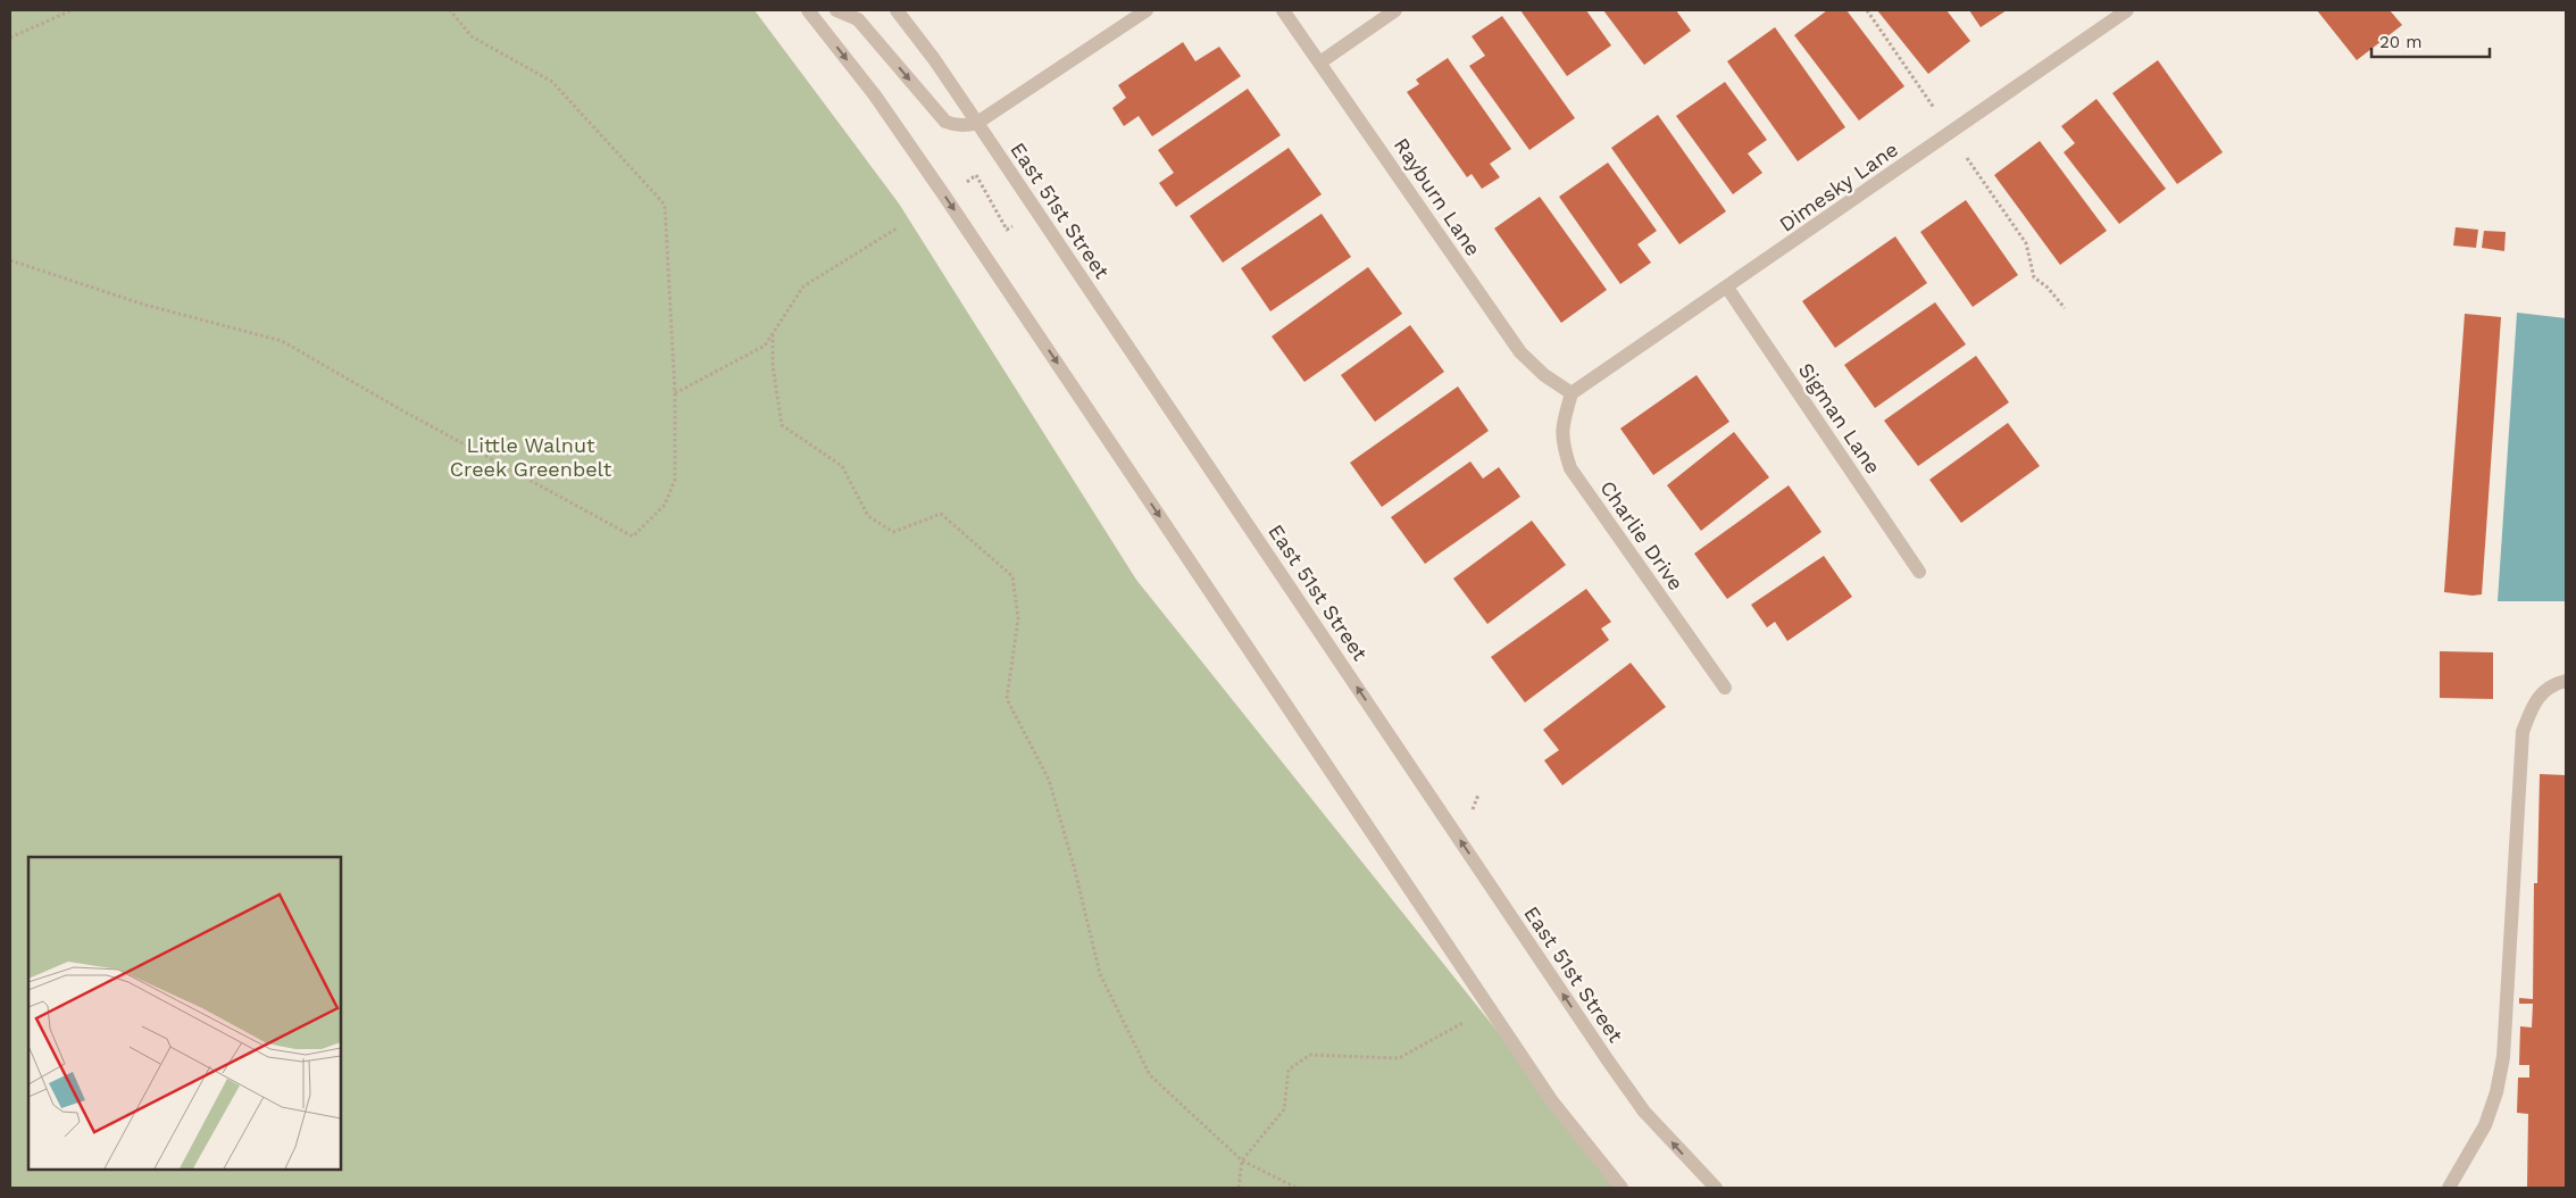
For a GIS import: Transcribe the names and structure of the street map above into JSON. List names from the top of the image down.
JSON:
{
  "streets": {
    "street": [
      "Dimesky Lane",
      "Rayburn Lane",
      "East 51st Street",
      "Sigman Lane",
      "Charlie Drive"
    ]
  },
  "crossings": [
    ["Dimesky Lane", "Rayburn Lane"],
    ["Dimesky Lane", "Sigman Lane"],
    ["Dimesky Lane", "Charlie Drive"],
    ["Rayburn Lane", "Charlie Drive"]
  ],
  "parks": ["Little Walnut Creek Greenbelt"],
  "scale_bar": "20 m"
}
